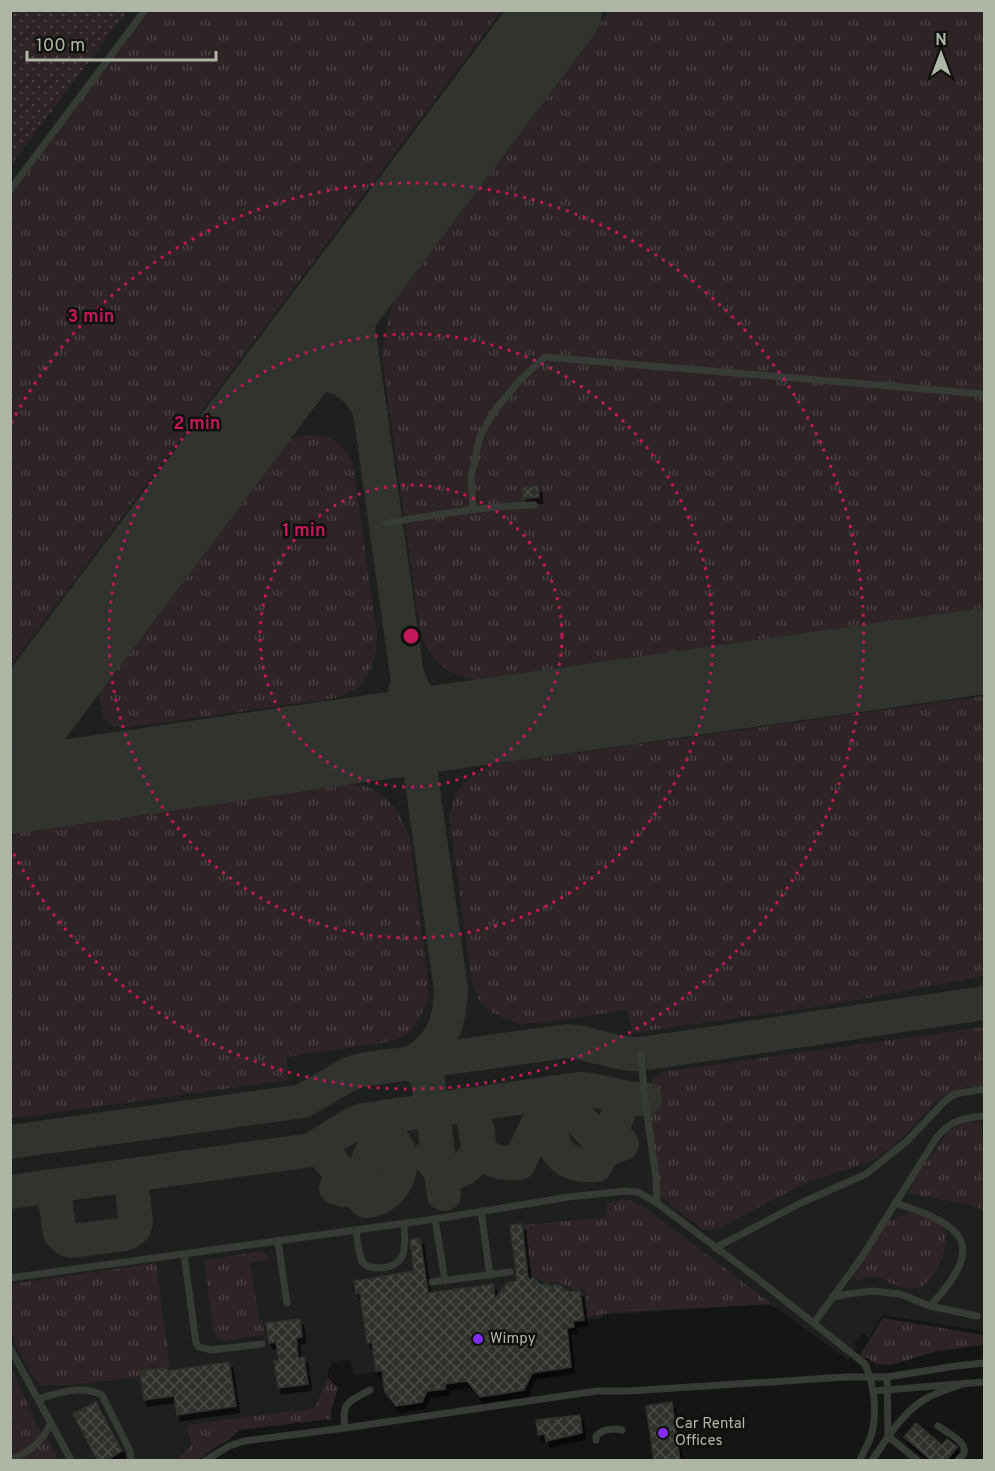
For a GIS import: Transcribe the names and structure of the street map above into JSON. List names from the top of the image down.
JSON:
{
  "places": ["Wimpy", "Car Rental Offices"],
  "scale_bar": "100 m",
  "north": "top",
  "rings": ["3 min", "2 min", "1 min"]
}
